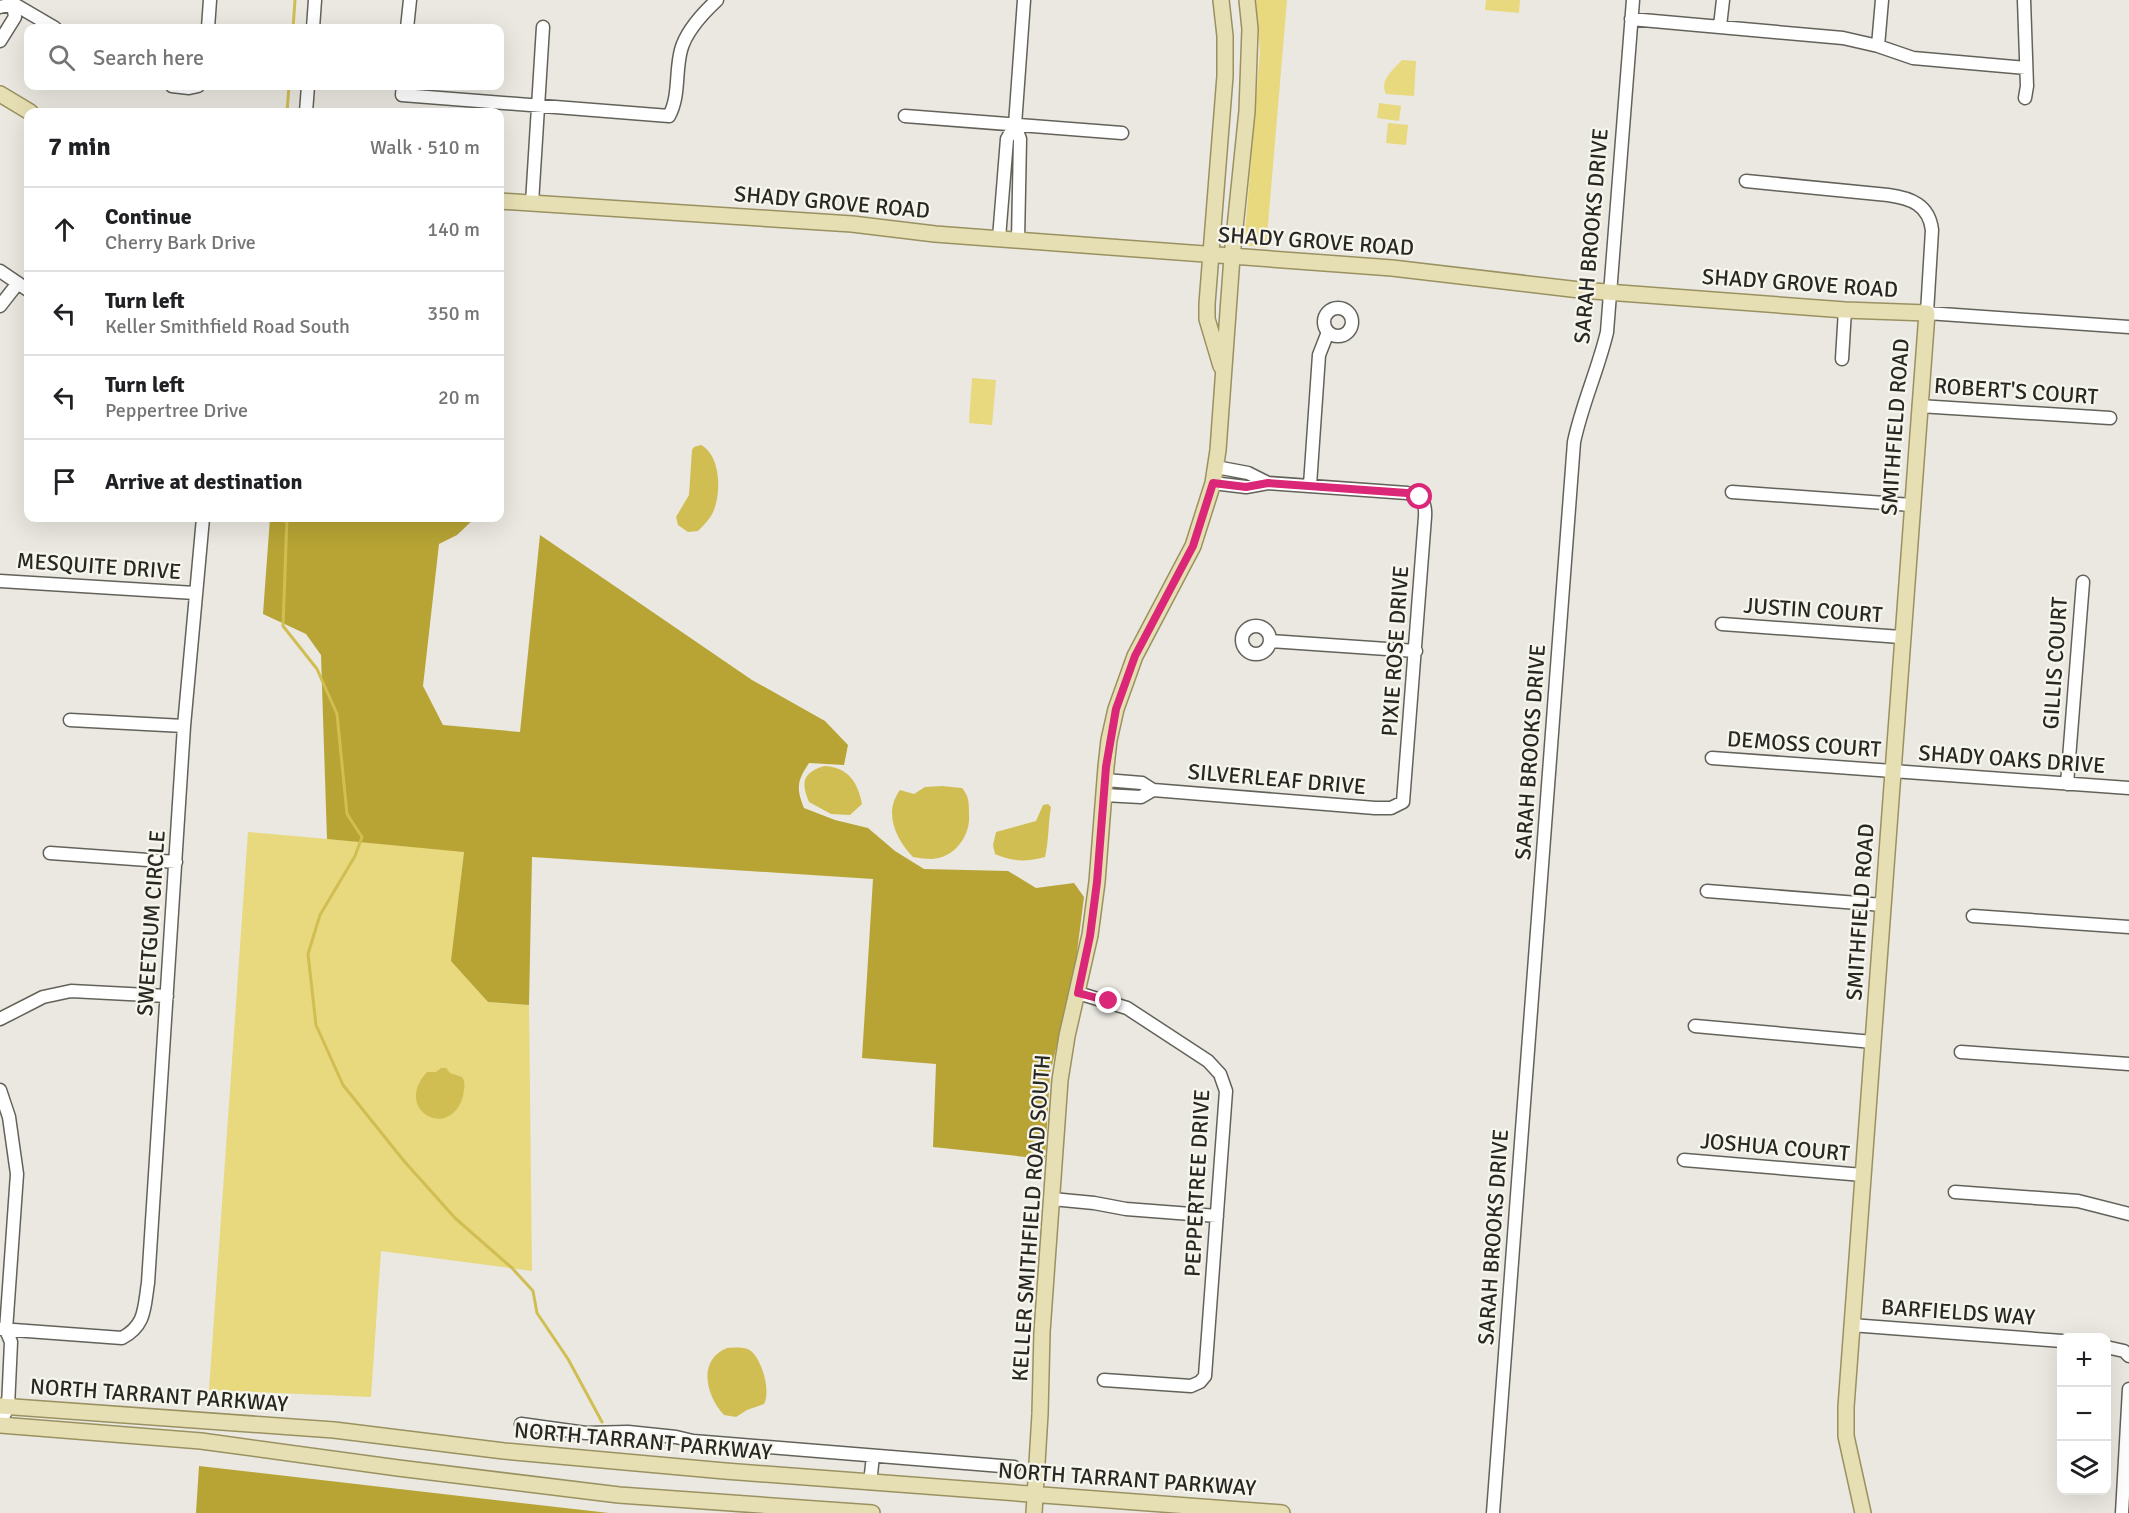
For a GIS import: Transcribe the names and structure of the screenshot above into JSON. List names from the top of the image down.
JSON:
{
  "streets": {
    "main road": [
      "SHADY GROVE ROAD",
      "SMITHFIELD ROAD",
      "KELLER SMITHFIELD ROAD SOUTH",
      "NORTH TARRANT PARKWAY"
    ],
    "street": [
      "SARAH BROOKS DRIVE",
      "ROBERT'S COURT",
      "MESQUITE DRIVE",
      "JUSTIN COURT",
      "PIXIE ROSE DRIVE",
      "GILLIS COURT",
      "DEMOSS COURT",
      "SHADY OAKS DRIVE",
      "SILVERLEAF DRIVE",
      "SWEETGUM CIRCLE",
      "JOSHUA COURT",
      "PEPPERTREE DRIVE",
      "BARFIELDS WAY"
    ]
  },
  "crossings": [
    ["SHADY GROVE ROAD", "SARAH BROOKS DRIVE"],
    ["SHADY GROVE ROAD", "SMITHFIELD ROAD"],
    ["SHADY GROVE ROAD", "KELLER SMITHFIELD ROAD SOUTH"],
    ["ROBERT'S COURT", "SMITHFIELD ROAD"],
    ["SMITHFIELD ROAD", "JUSTIN COURT"],
    ["SMITHFIELD ROAD", "DEMOSS COURT"],
    ["SMITHFIELD ROAD", "SHADY OAKS DRIVE"],
    ["SMITHFIELD ROAD", "JOSHUA COURT"],
    ["SMITHFIELD ROAD", "BARFIELDS WAY"],
    ["MESQUITE DRIVE", "SWEETGUM CIRCLE"],
    ["PIXIE ROSE DRIVE", "SILVERLEAF DRIVE"],
    ["GILLIS COURT", "SHADY OAKS DRIVE"],
    ["DEMOSS COURT", "SHADY OAKS DRIVE"],
    ["SILVERLEAF DRIVE", "KELLER SMITHFIELD ROAD SOUTH"],
    ["PEPPERTREE DRIVE", "KELLER SMITHFIELD ROAD SOUTH"],
    ["KELLER SMITHFIELD ROAD SOUTH", "NORTH TARRANT PARKWAY"]
  ],
  "page": {
    "search": "Search here",
    "heading": ["7 min", "Walk · 510 m"],
    "list": [
      ["Continue", "Cherry Bark Drive", "140 m"],
      ["Turn left", "Keller Smithfield Road South", "350 m"],
      ["Turn left", "Peppertree Drive", "20 m"],
      "Arrive at destination"
    ],
    "map_buttons": ["+", "−"]
  }
}
